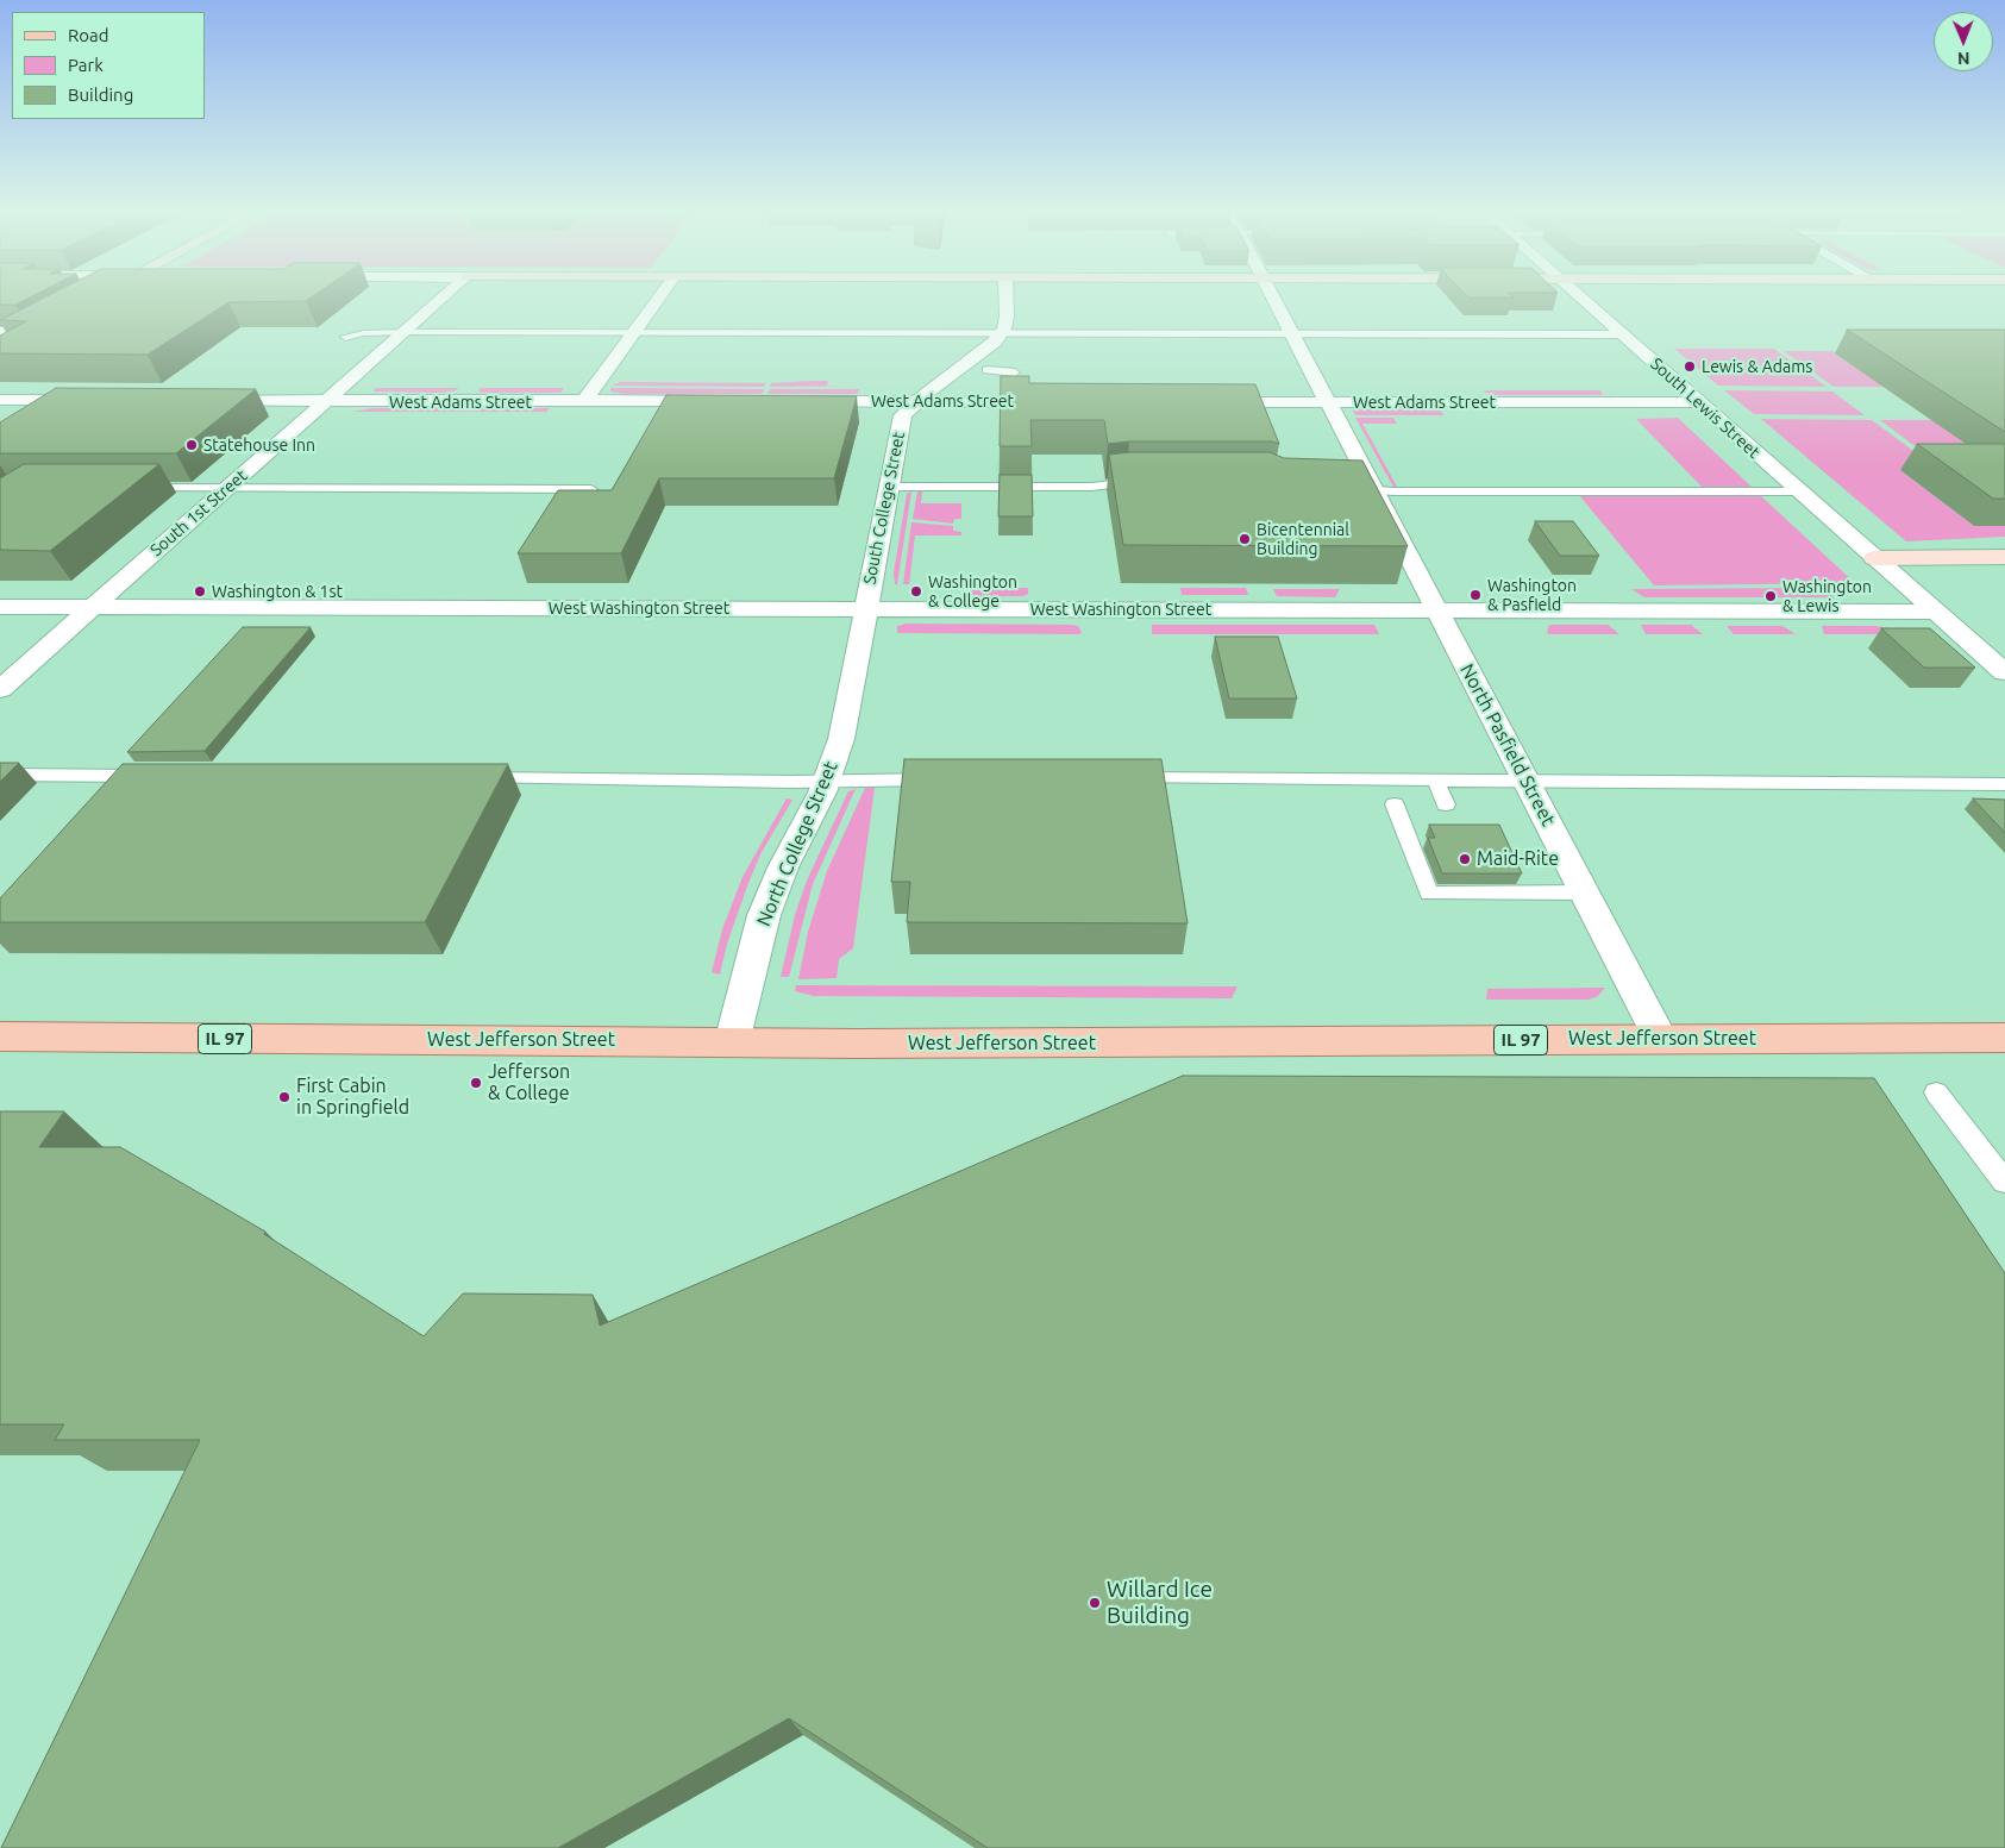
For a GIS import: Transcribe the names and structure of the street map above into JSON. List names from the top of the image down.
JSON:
{
  "streets": {
    "main road": ["IL 97", "West Jefferson Street"],
    "street": [
      "West Adams Street",
      "South Lewis Street",
      "South College Street",
      "South 1st Street",
      "West Washington Street",
      "North Pasfield Street",
      "North College Street"
    ]
  },
  "crossings": [
    ["West Adams Street", "South Lewis Street"],
    ["West Adams Street", "South College Street"],
    ["West Adams Street", "South 1st Street"],
    ["West Adams Street", "North Pasfield Street"],
    ["South Lewis Street", "West Washington Street"],
    ["South College Street", "West Washington Street"],
    ["South College Street", "North College Street"],
    ["South 1st Street", "West Washington Street"],
    ["West Washington Street", "North Pasfield Street"],
    ["West Washington Street", "North College Street"],
    ["North Pasfield Street", "West Jefferson Street"],
    ["North College Street", "West Jefferson Street"]
  ],
  "places": [
    "Lewis & Adams",
    "Statehouse Inn",
    "Bicentennial Building",
    "Washington & 1st",
    "Washington & College",
    "Washington & Pasfield",
    "Washington & Lewis",
    "Maid-Rite",
    "Jefferson & College",
    "First Cabin in Springfield",
    "Willard Ice Building"
  ],
  "legend": ["Road", "Park", "Building"],
  "north": "bottom"
}
